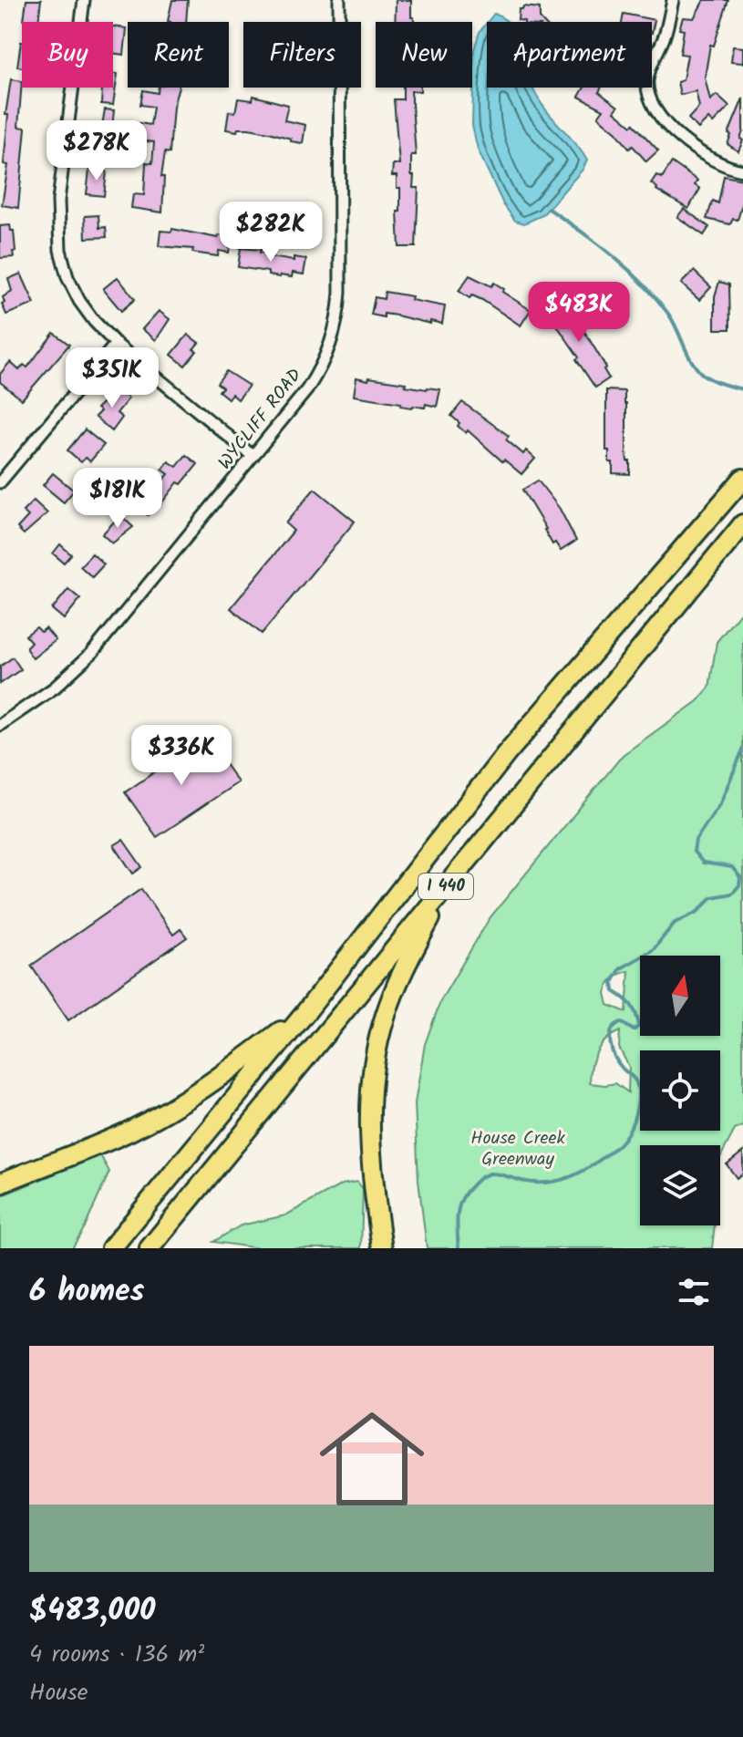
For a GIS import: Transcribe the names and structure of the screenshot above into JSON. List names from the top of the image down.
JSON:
{
  "streets": {
    "highway": ["I 440"],
    "street": ["WYCLIFF ROAD"]
  },
  "parks": ["House Creek Greenway"],
  "north": "top",
  "page": {
    "chip": [
      "Buy",
      "Rent",
      "Filters",
      "New",
      "Apartment"
    ],
    "price": [
      "$278K",
      "$282K",
      "$483K",
      "$351K",
      "$181K",
      "$336K"
    ],
    "heading": "6 homes",
    "list": [
      {
        "name": "$483,000",
        "note": "4 rooms · 136 m² · House"
      }
    ]
  }
}
